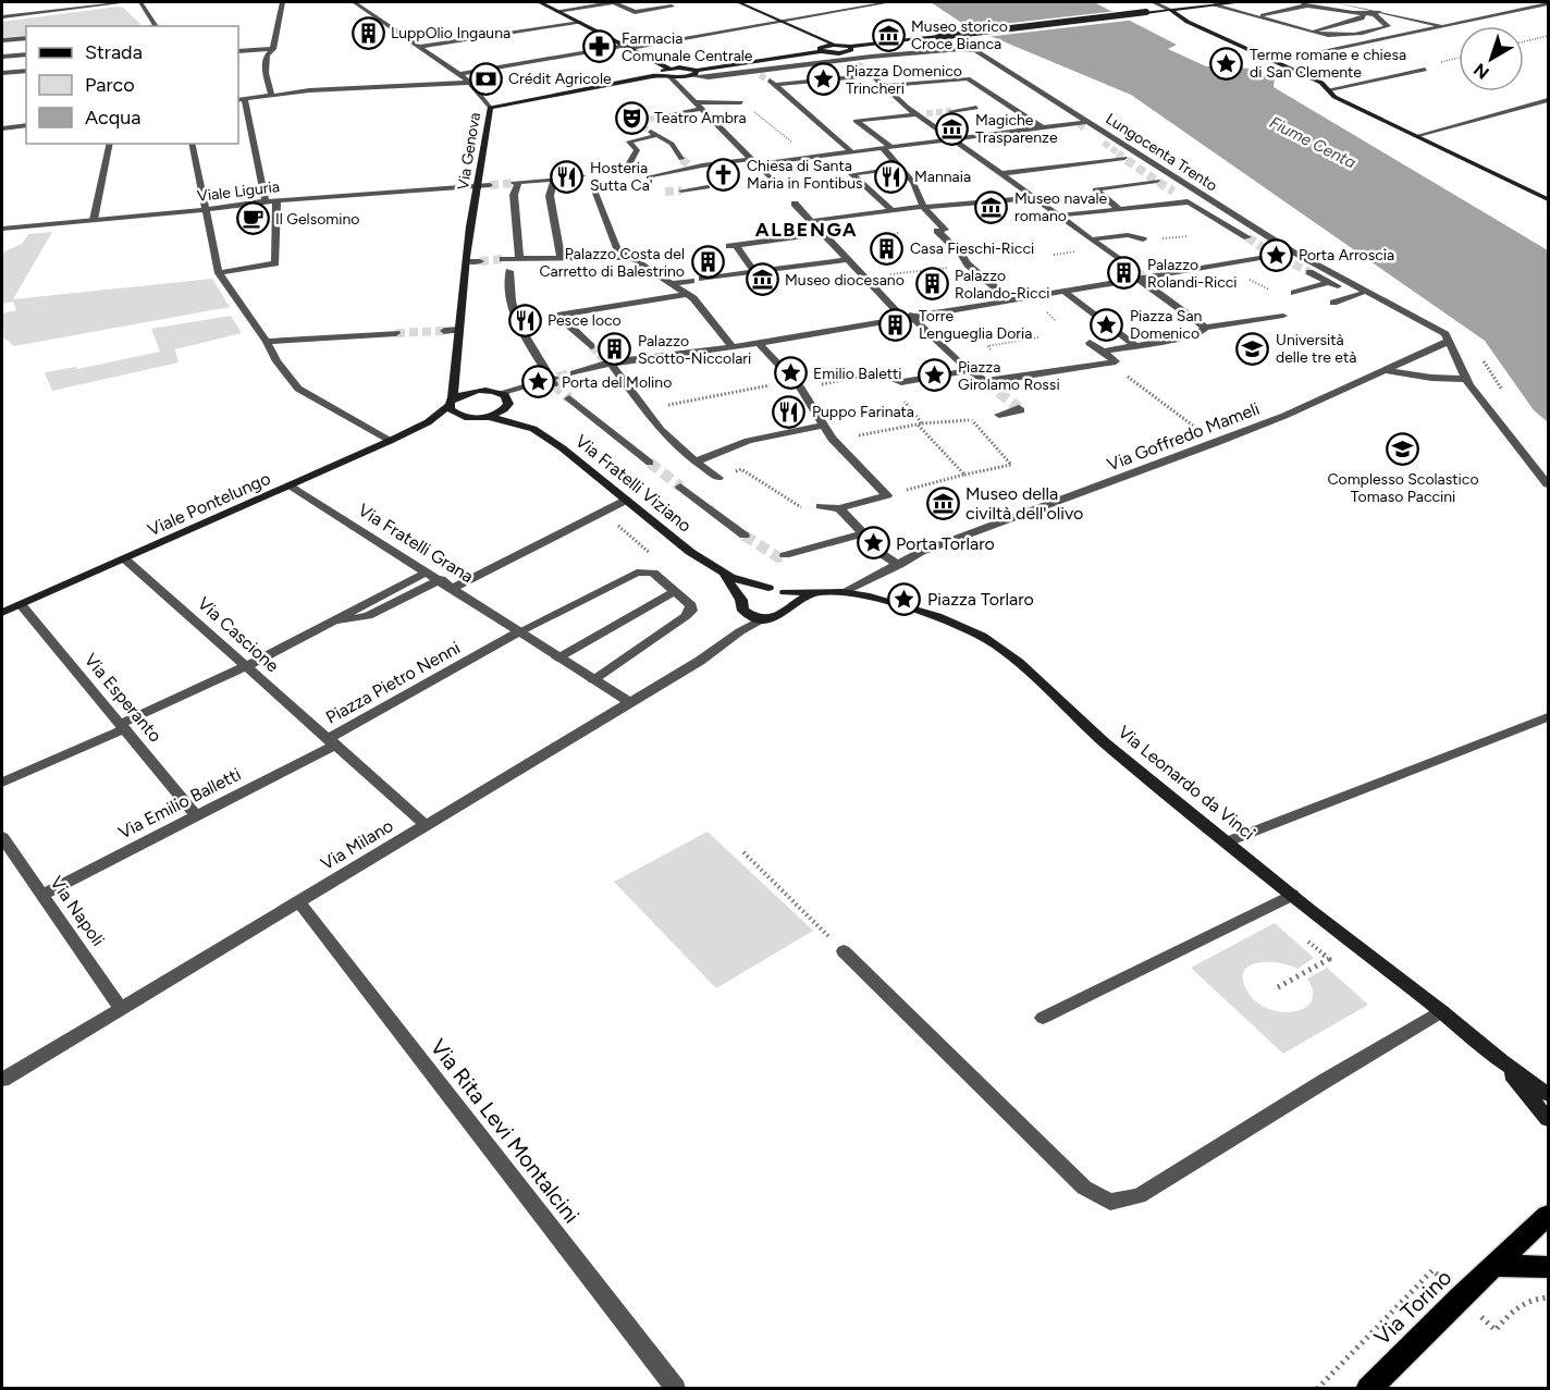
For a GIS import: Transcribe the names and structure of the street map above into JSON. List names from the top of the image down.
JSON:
{
  "streets": {
    "main road": [
      "Via Genova",
      "Via Fratelli Viziano",
      "Viale Pontelungo",
      "Via Leonardo da Vinci",
      "Via Torino"
    ],
    "street": [
      "Lungocenta Trento",
      "Viale Liguria",
      "Via Goffredo Mameli",
      "Via Fratelli Grana",
      "Via Cascione",
      "Piazza Pietro Nenni",
      "Via Esperanto",
      "Via Emilio Balletti",
      "Via Milano",
      "Via Napoli",
      "Via Rita Levi Montalcini"
    ]
  },
  "crossings": [
    ["Via Genova", "Viale Liguria"],
    ["Via Genova", "Viale Pontelungo"],
    ["Lungocenta Trento", "Via Goffredo Mameli"],
    ["Via Fratelli Viziano", "Viale Pontelungo"],
    ["Via Fratelli Viziano", "Via Leonardo da Vinci"],
    ["Via Fratelli Viziano", "Via Milano"],
    ["Viale Pontelungo", "Via Fratelli Grana"],
    ["Viale Pontelungo", "Via Cascione"],
    ["Viale Pontelungo", "Via Esperanto"],
    ["Via Fratelli Grana", "Piazza Pietro Nenni"],
    ["Via Cascione", "Piazza Pietro Nenni"],
    ["Via Cascione", "Via Emilio Balletti"],
    ["Piazza Pietro Nenni", "Via Emilio Balletti"],
    ["Piazza Pietro Nenni", "Via Milano"],
    ["Via Esperanto", "Via Emilio Balletti"],
    ["Via Leonardo da Vinci", "Via Milano"],
    ["Via Emilio Balletti", "Via Napoli"],
    ["Via Milano", "Via Napoli"],
    ["Via Milano", "Via Rita Levi Montalcini"]
  ],
  "districts": ["ALBENGA"],
  "water": ["Fiume Centa"],
  "places": {
    "building": [
      "LuppOlio Ingauna",
      "Casa Fieschi-Ricci",
      "Palazzo Costa del Carretto di Balestrino",
      "Palazzo Rolandi-Ricci",
      "Palazzo Rolando-Ricci",
      "Torre Lengueglia Doria",
      "Palazzo Scotto-Niccolari"
    ],
    "museum": [
      "Museo storico Croce Bianca",
      "Magiche Trasparenze",
      "Museo navale romano",
      "Museo diocesano",
      "Museo della civiltà dell'olivo"
    ],
    "pharmacy": ["Farmacia Comunale Centrale"],
    "place": [
      "Terme romane e chiesa di San Clemente",
      "Piazza Domenico Trincheri",
      "Porta Arroscia",
      "Piazza San Domenico",
      "Emilio Baletti",
      "Piazza Girolamo Rossi",
      "Porta del Molino",
      "Porta Torlaro",
      "Piazza Torlaro"
    ],
    "bank": ["Crédit Agricole"],
    "theatre": ["Teatro Ambra"],
    "church": ["Chiesa di Santa Maria in Fontibus"],
    "restaurant": [
      "Hosteria Sutta Ca'",
      "Mannaia",
      "Pesce loco",
      "Puppo Farinata"
    ],
    "cafe": ["Il Gelsomino"],
    "school or university": ["Università delle tre età", "Complesso Scolastico Tomaso Paccini"]
  },
  "legend": ["Strada", "Parco", "Acqua"],
  "north": "bottom left"
}
